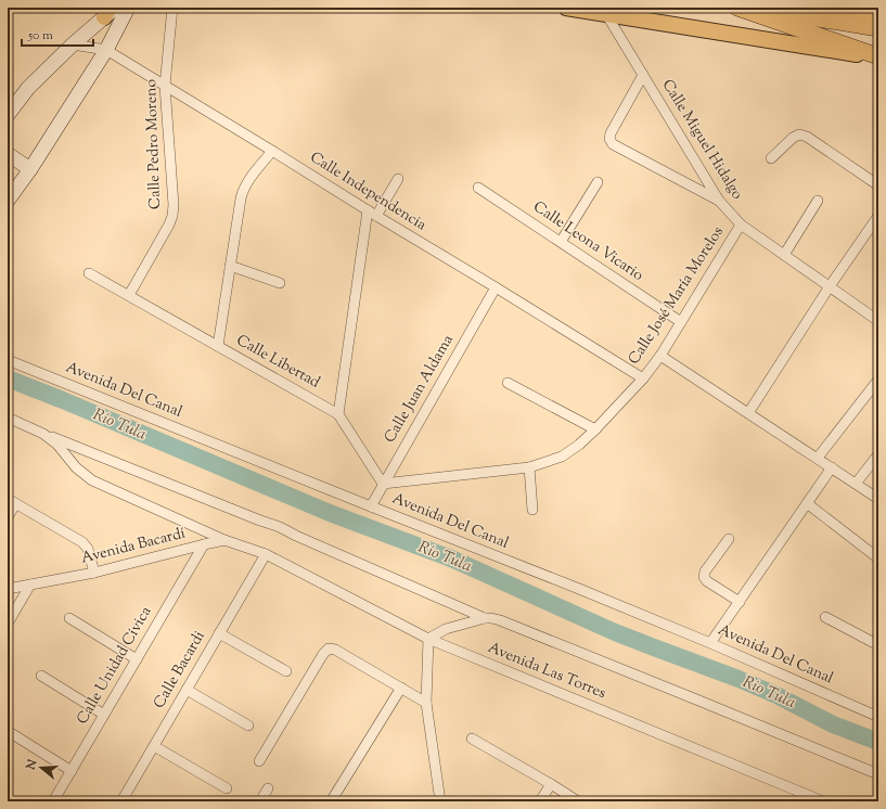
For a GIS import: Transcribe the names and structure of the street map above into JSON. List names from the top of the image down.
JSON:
{
  "streets": {
    "street": [
      "Calle Miguel Hidalgo",
      "Calle Pedro Moreno",
      "Calle Independencia",
      "Calle Leona Vicario",
      "Calle José María Morelos",
      "Calle Libertad",
      "Calle Juan Aldama",
      "Avenida Del Canal",
      "Avenida Bacardí",
      "Calle Unidad Cívica",
      "Calle Bacardi",
      "Avenida Las Torres"
    ]
  },
  "crossings": [
    ["Calle Miguel Hidalgo", "Calle José María Morelos"],
    ["Calle Pedro Moreno", "Calle Independencia"],
    ["Calle Pedro Moreno", "Calle Libertad"],
    ["Calle Independencia", "Calle José María Morelos"],
    ["Calle Independencia", "Calle Juan Aldama"],
    ["Calle Leona Vicario", "Calle José María Morelos"],
    ["Calle José María Morelos", "Calle Libertad"],
    ["Calle José María Morelos", "Calle Juan Aldama"],
    ["Calle Libertad", "Calle Juan Aldama"],
    ["Calle Juan Aldama", "Avenida Del Canal"],
    ["Avenida Bacardí", "Calle Unidad Cívica"],
    ["Calle Bacardi", "Avenida Las Torres"]
  ],
  "water": ["Río Tula"],
  "scale_bar": "50 m",
  "north": "left"
}
